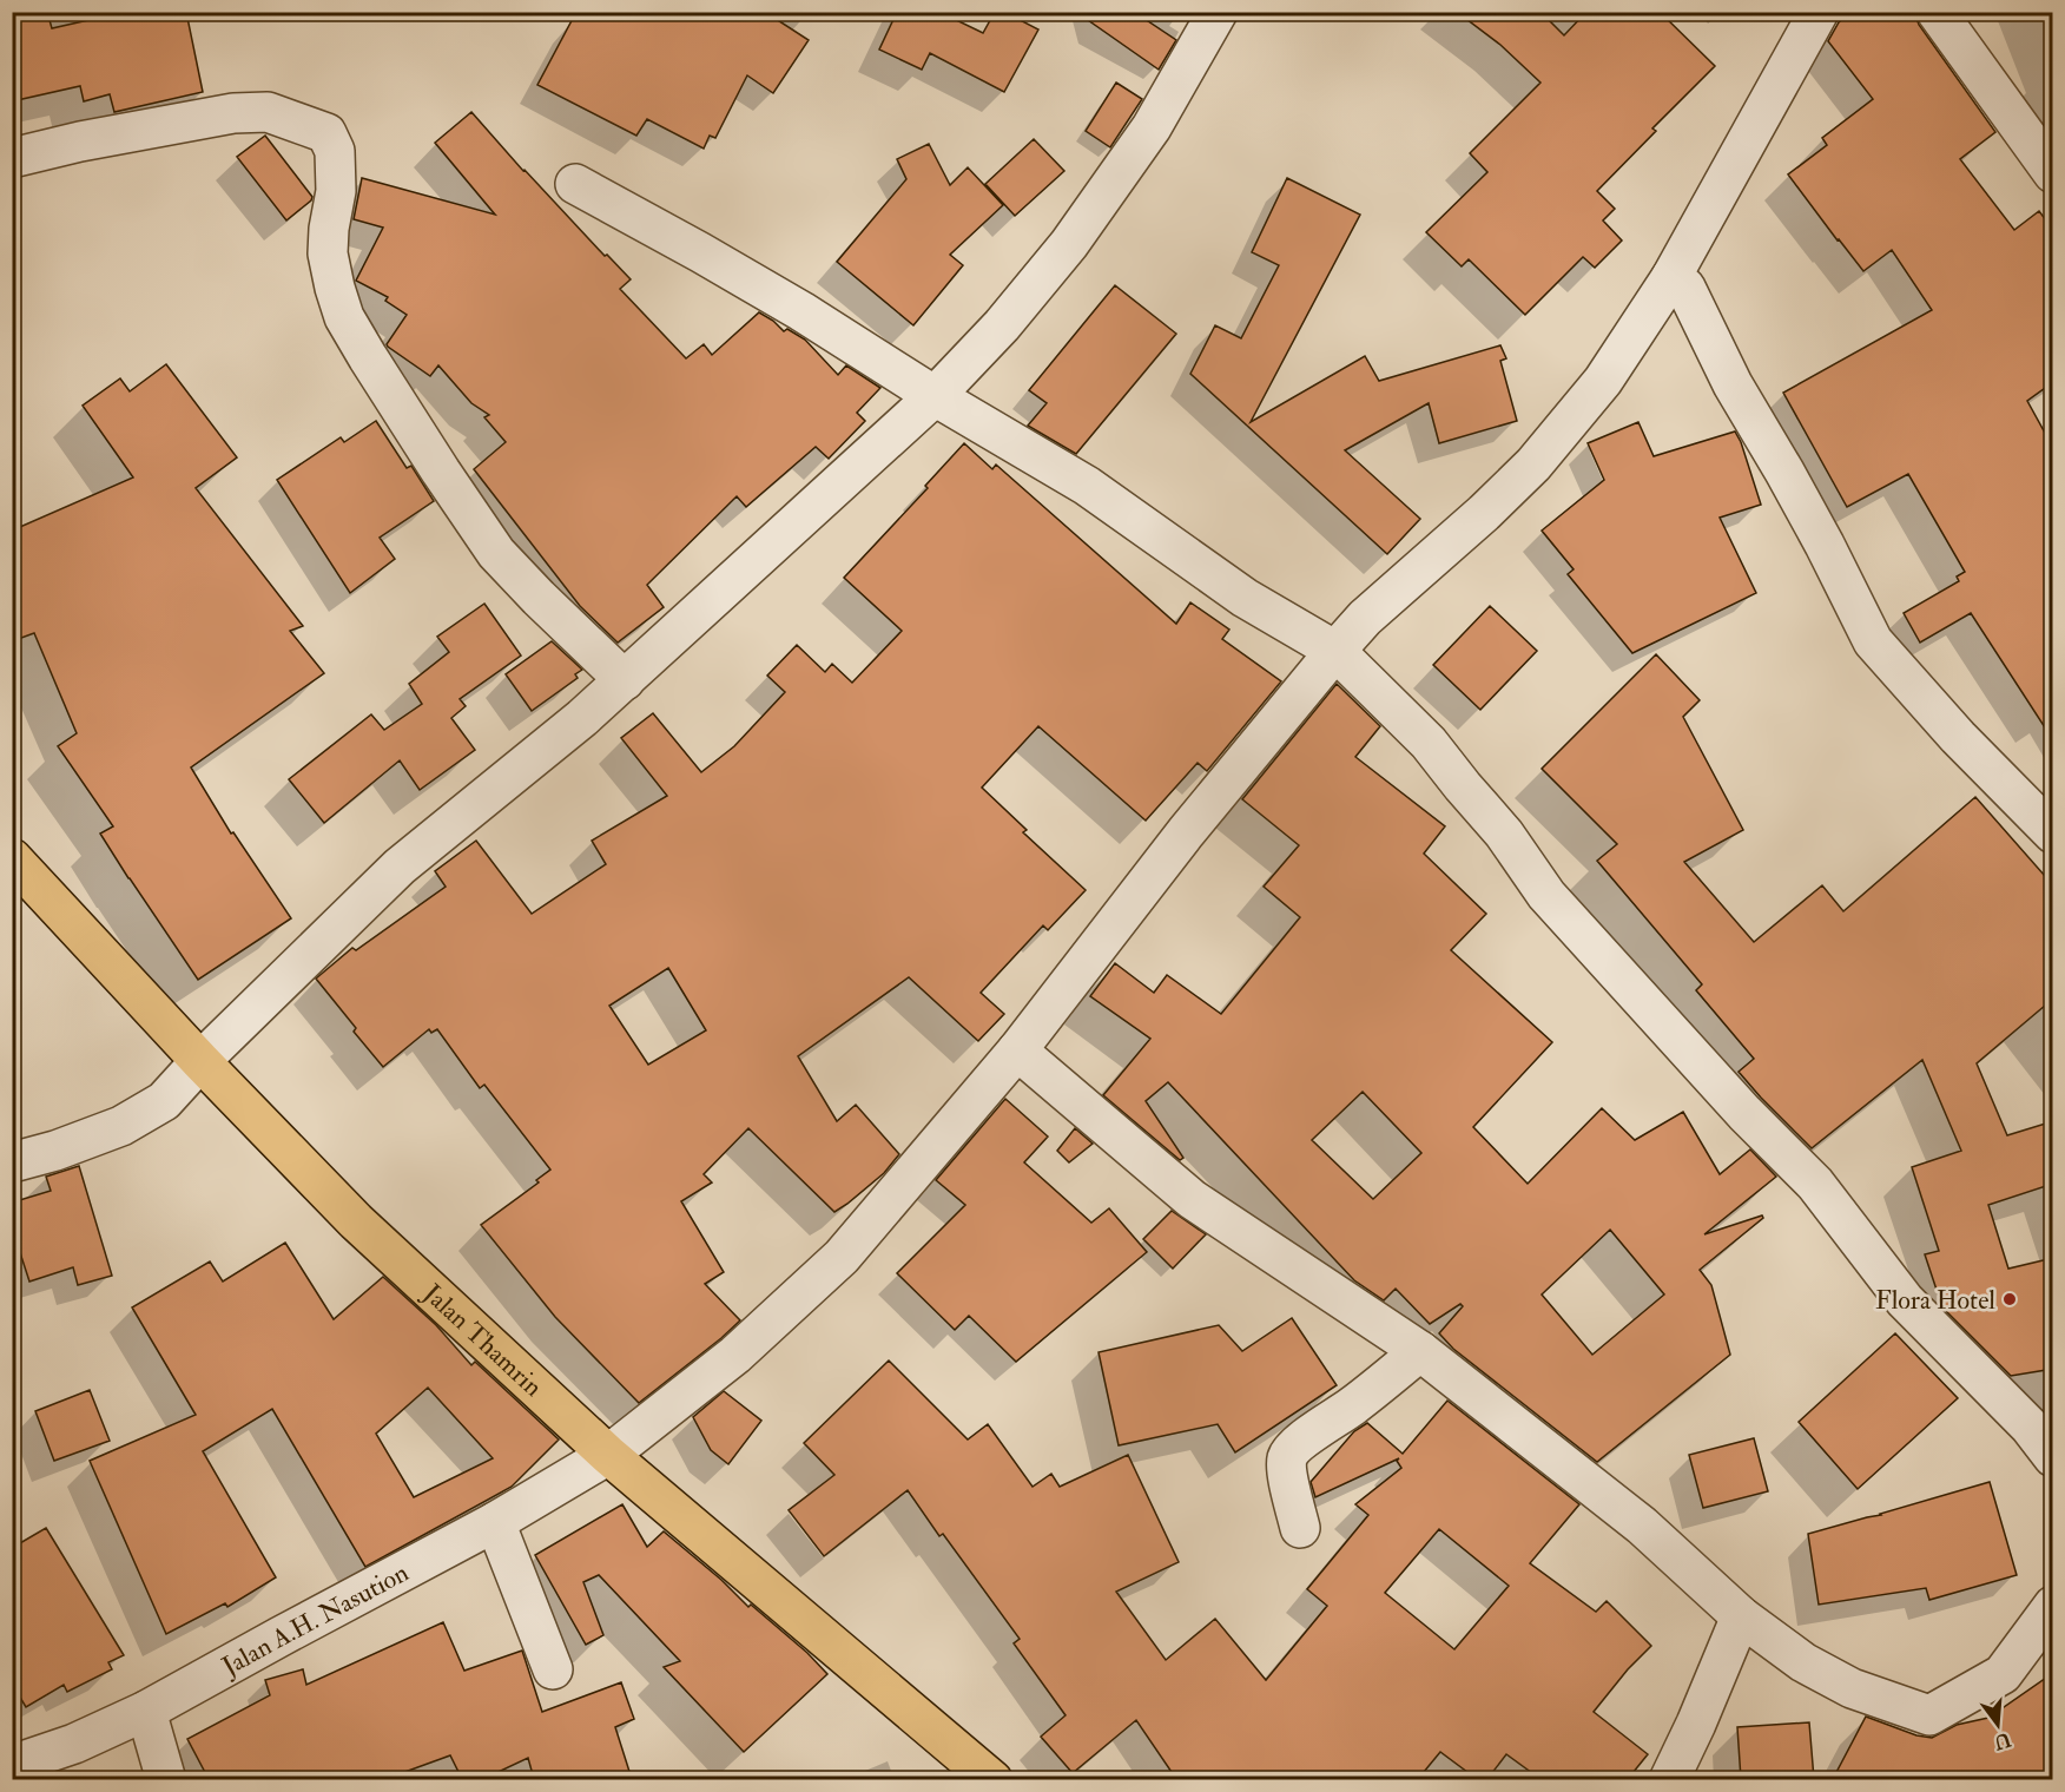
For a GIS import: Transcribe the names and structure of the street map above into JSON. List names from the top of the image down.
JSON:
{
  "streets": {
    "main road": ["Jalan Thamrin"],
    "street": ["Jalan A.H. Nasution"]
  },
  "crossings": [
    ["Jalan Thamrin", "Jalan A.H. Nasution"]
  ],
  "places": ["Flora Hotel"],
  "north": "bottom"
}
